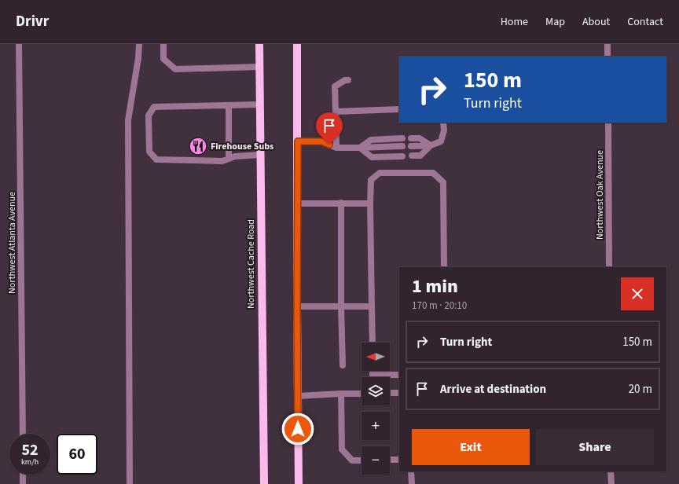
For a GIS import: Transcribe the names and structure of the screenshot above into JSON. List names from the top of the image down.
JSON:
{
  "streets": {
    "main road": ["Northwest Cache Road"],
    "street": ["Northwest Oak Avenue", "Northwest Atlanta Avenue"]
  },
  "places": {
    "restaurant": ["Firehouse Subs"]
  },
  "north": "left",
  "page": {
    "header": "Drivr",
    "nav": [
      "Home",
      "Map",
      "About",
      "Contact"
    ],
    "turn": ["150 m", "Turn right"],
    "heading": ["1 min", "170 m · 20:10"],
    "list": [
      {
        "name": "Turn right",
        "value": "150 m"
      },
      {
        "name": "Arrive at destination",
        "value": "20 m"
      }
    ],
    "map_buttons": ["+", "−"],
    "buttons": ["Exit", "Share"],
    "speed": "52 km/h",
    "limit": "60"
  }
}
